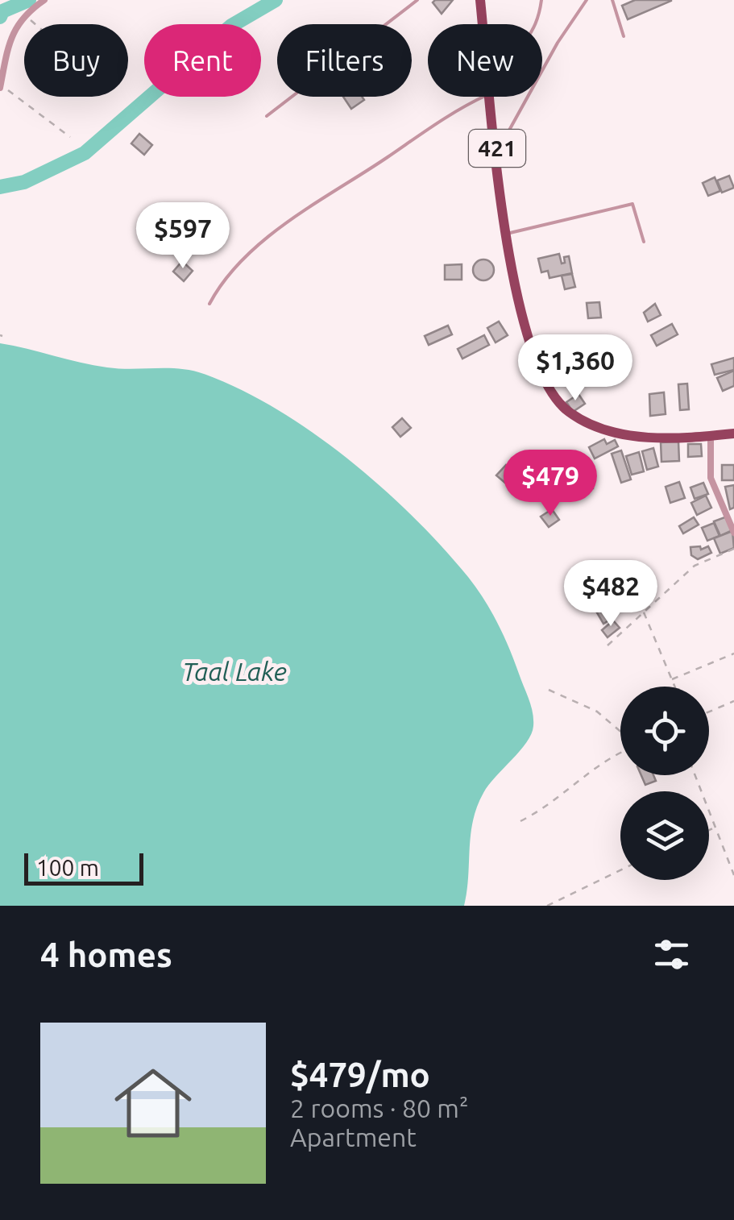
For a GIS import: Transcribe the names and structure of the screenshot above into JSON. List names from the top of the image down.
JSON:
{
  "streets": {
    "main road": ["421"]
  },
  "water": ["Taal Lake"],
  "scale_bar": "100 m",
  "page": {
    "chip": [
      "Buy",
      "Rent",
      "Filters",
      "New"
    ],
    "price": [
      "$597",
      "$1,360",
      "$479",
      "$482"
    ],
    "scale": "100 m",
    "heading": "4 homes",
    "list": [
      {
        "name": "$479/mo",
        "note": "2 rooms · 80 m² · Apartment"
      }
    ]
  }
}
